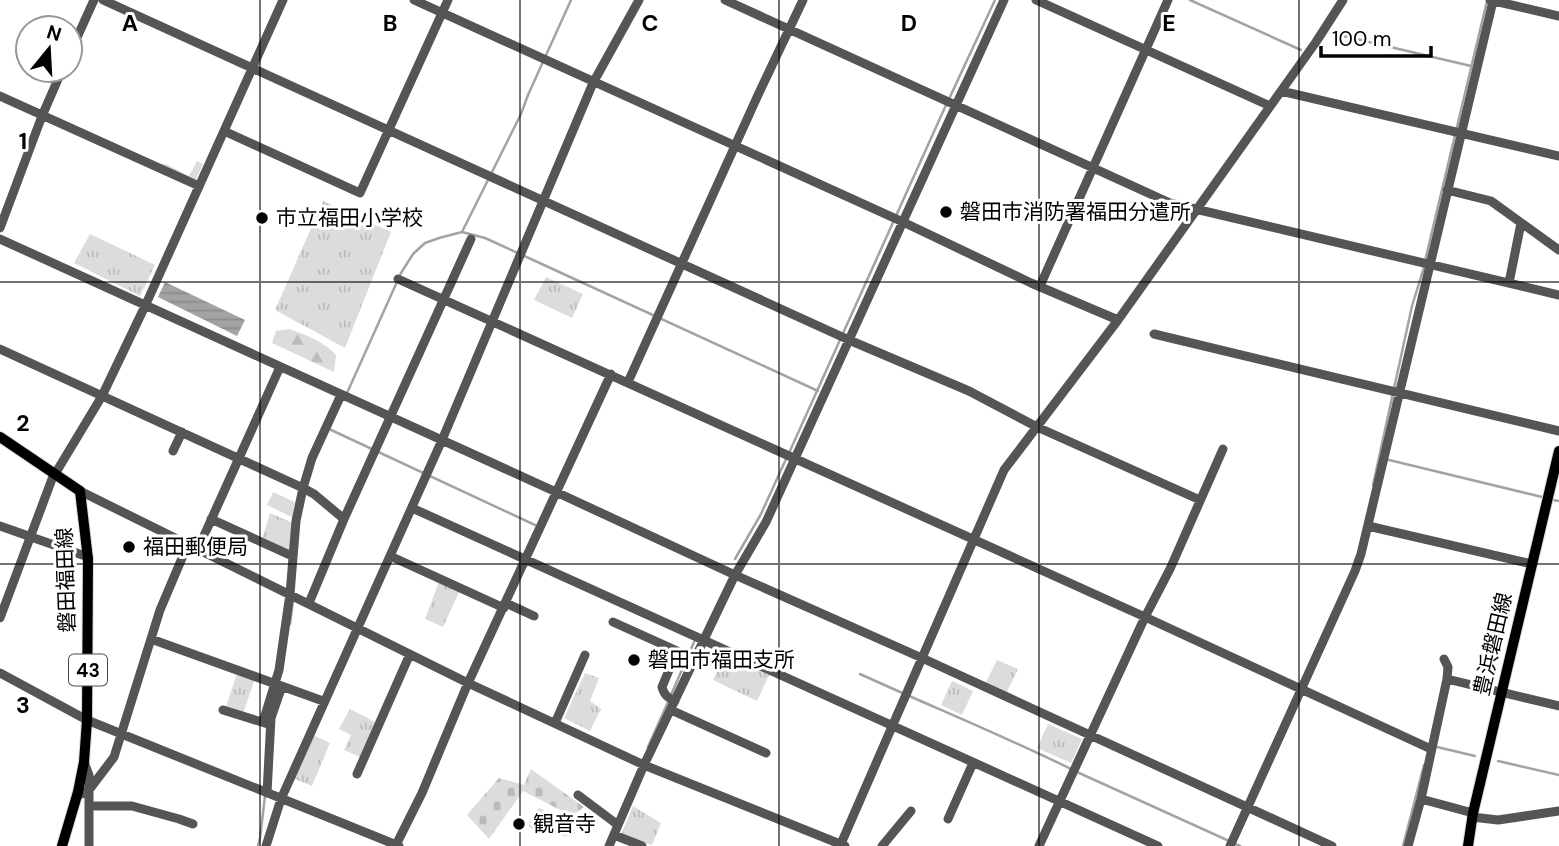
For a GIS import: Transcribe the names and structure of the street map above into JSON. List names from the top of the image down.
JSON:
{
  "streets": {
    "main road": ["磐田福田線", "豊浜磐田線", "43"]
  },
  "places": [
    "磐田市消防署福田分遣所",
    "市立福田小学校",
    "福田郵便局",
    "磐田市福田支所",
    "観音寺"
  ],
  "scale_bar": "100 m",
  "north": "top",
  "grid": {
    "columns": [
      "A",
      "B",
      "C",
      "D",
      "E"
    ],
    "rows": ["1", "2", "3"]
  }
}
